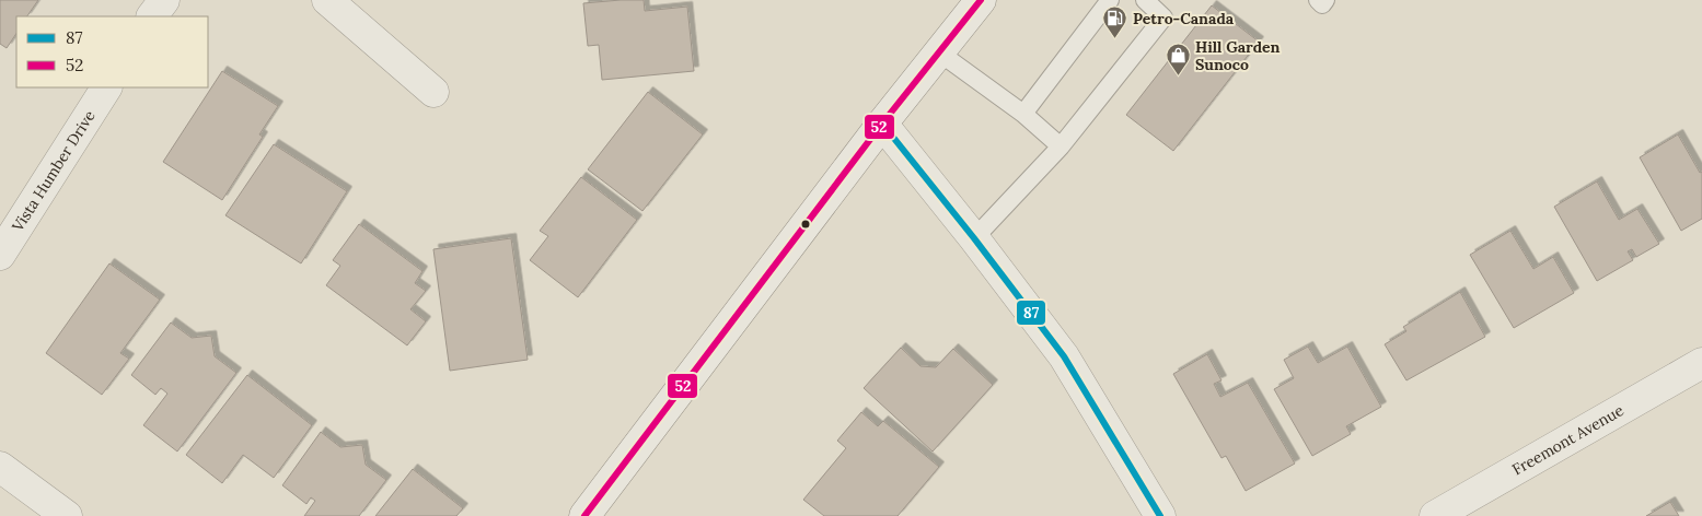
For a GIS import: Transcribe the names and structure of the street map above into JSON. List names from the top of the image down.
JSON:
{
  "streets": {
    "street": ["Vista Humber Drive", "Freemont Avenue"]
  },
  "places": {
    "fuel station": ["Petro-Canada"],
    "shop": ["Hill Garden Sunoco"]
  },
  "lines": ["transit line 52", "transit line 87"],
  "legend": ["87", "52"]
}
